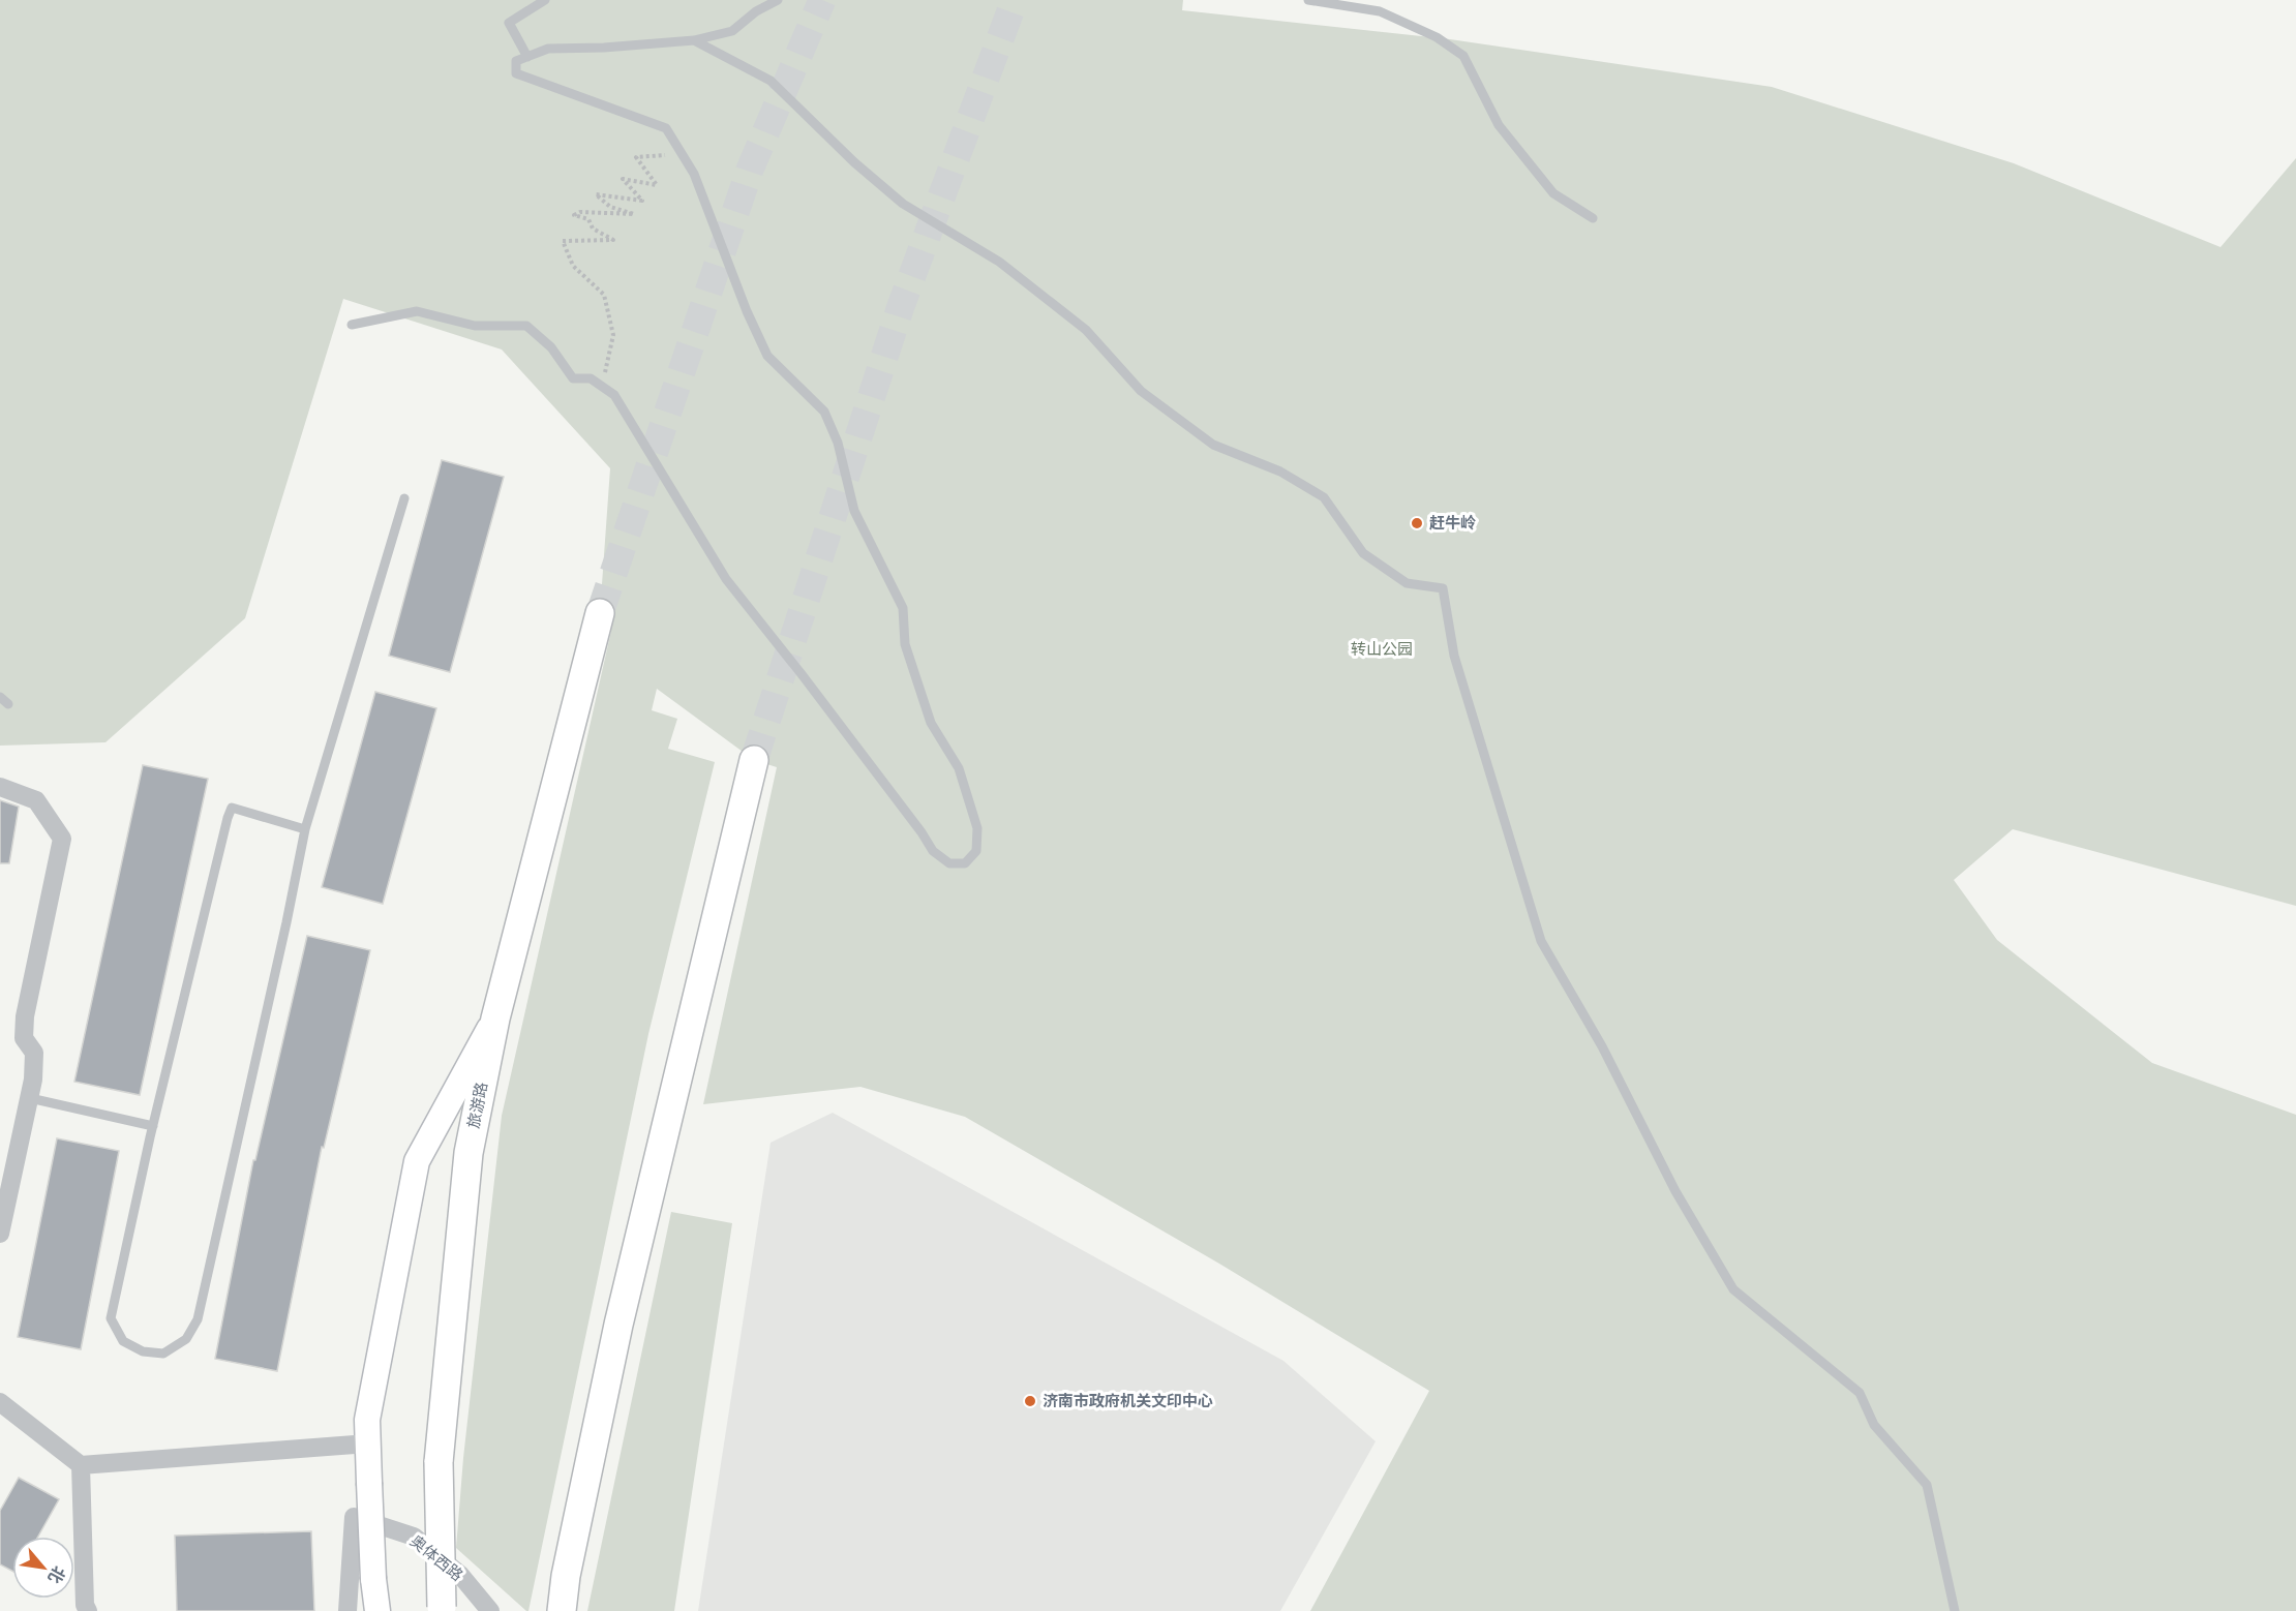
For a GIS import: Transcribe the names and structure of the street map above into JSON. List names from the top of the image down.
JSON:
{
  "streets": {
    "main road": ["旅游路"],
    "street": ["奥体西路"]
  },
  "parks": ["转山公园"],
  "places": ["赶牛岭", "济南市政府机关文印中心"],
  "north": "bottom right"
}
